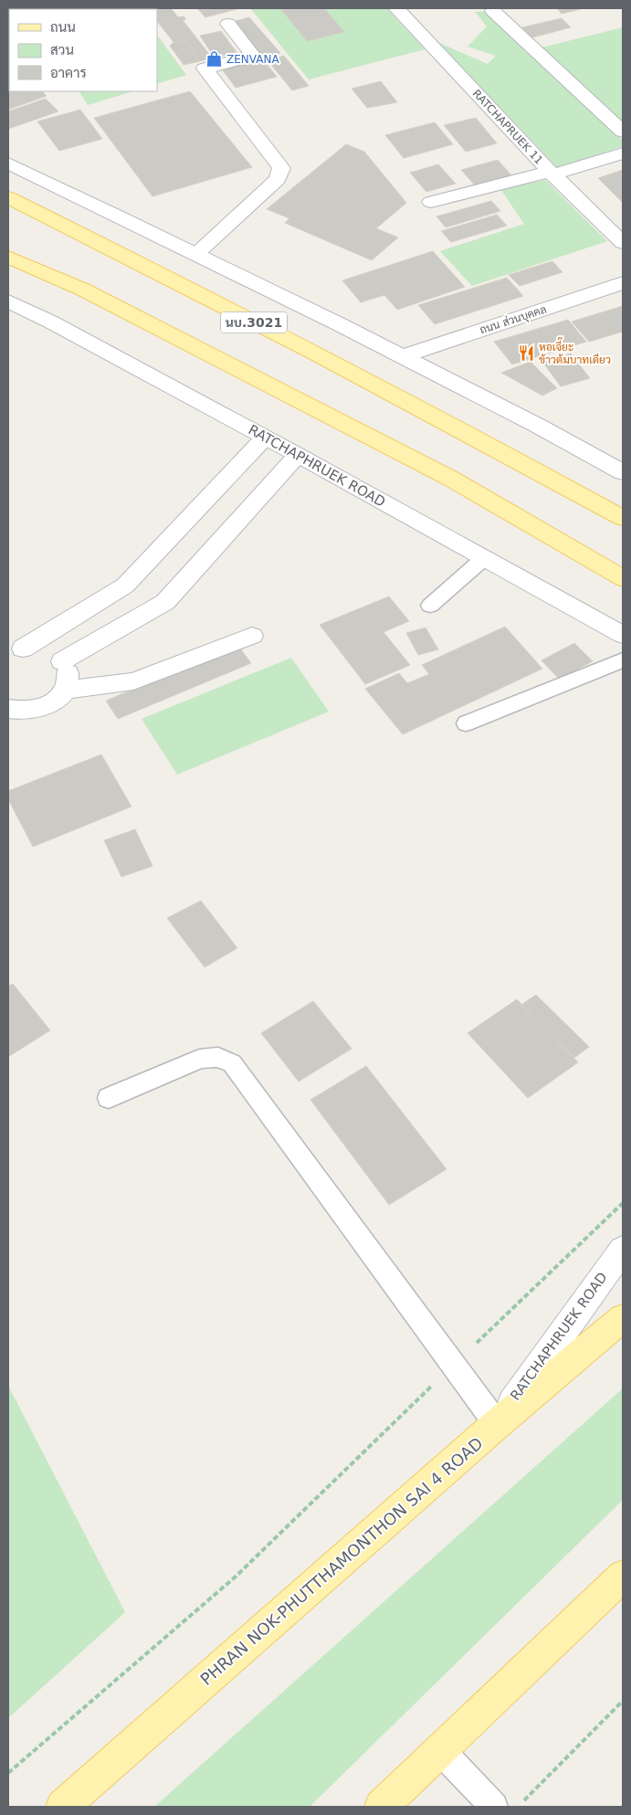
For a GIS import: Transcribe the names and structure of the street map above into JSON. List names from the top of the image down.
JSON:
{
  "streets": {
    "main road": ["นบ.3021", "PHRAN NOK-PHUTTHAMONTHON SAI 4 ROAD"],
    "street": ["RATCHAPRUEK 11", "ถนน ส่วนบุคคล", "RATCHAPHRUEK ROAD"]
  },
  "crossings": [
    ["ถนน ส่วนบุคคล", "นบ.3021"],
    ["RATCHAPHRUEK ROAD", "PHRAN NOK-PHUTTHAMONTHON SAI 4 ROAD"]
  ],
  "places": {
    "shop": ["ZENVANA"],
    "restaurant": ["หอเจี๊ยะ ข้าวต้มบาทเดียว"]
  },
  "legend": ["ถนน", "สวน", "อาคาร"]
}
